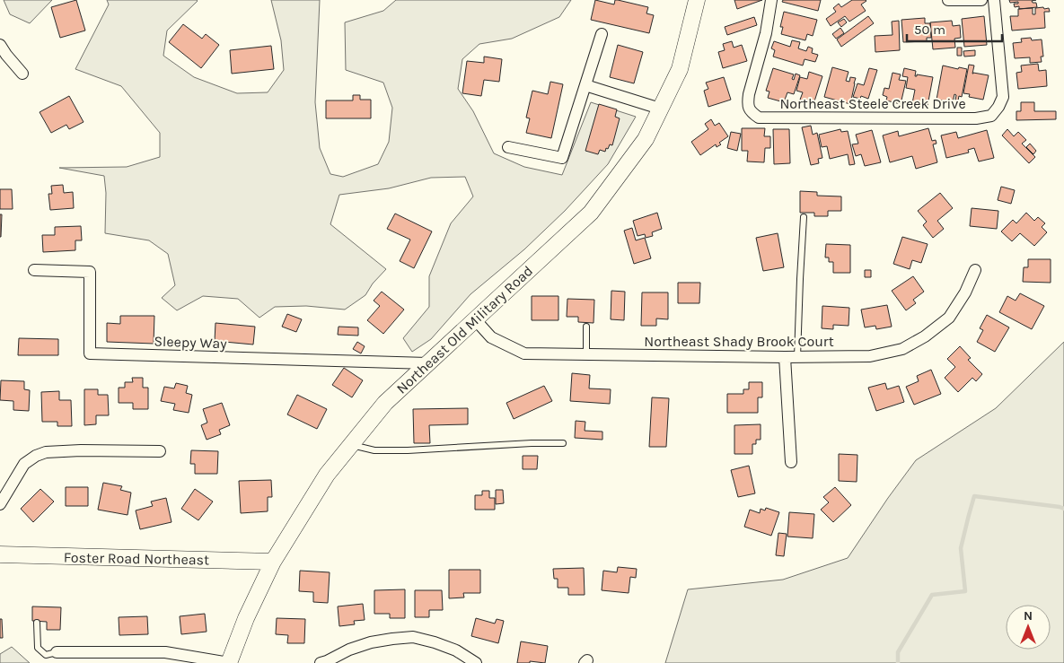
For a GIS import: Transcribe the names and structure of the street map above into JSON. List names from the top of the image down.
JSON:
{
  "streets": {
    "street": [
      "Northeast Steele Creek Drive",
      "Northeast Old Military Road",
      "Northeast Shady Brook Court",
      "Sleepy Way",
      "Foster Road Northeast"
    ]
  },
  "crossings": [
    ["Northeast Old Military Road", "Northeast Shady Brook Court"],
    ["Northeast Old Military Road", "Sleepy Way"],
    ["Northeast Old Military Road", "Foster Road Northeast"]
  ],
  "scale_bar": "50 m",
  "north": "top"
}
